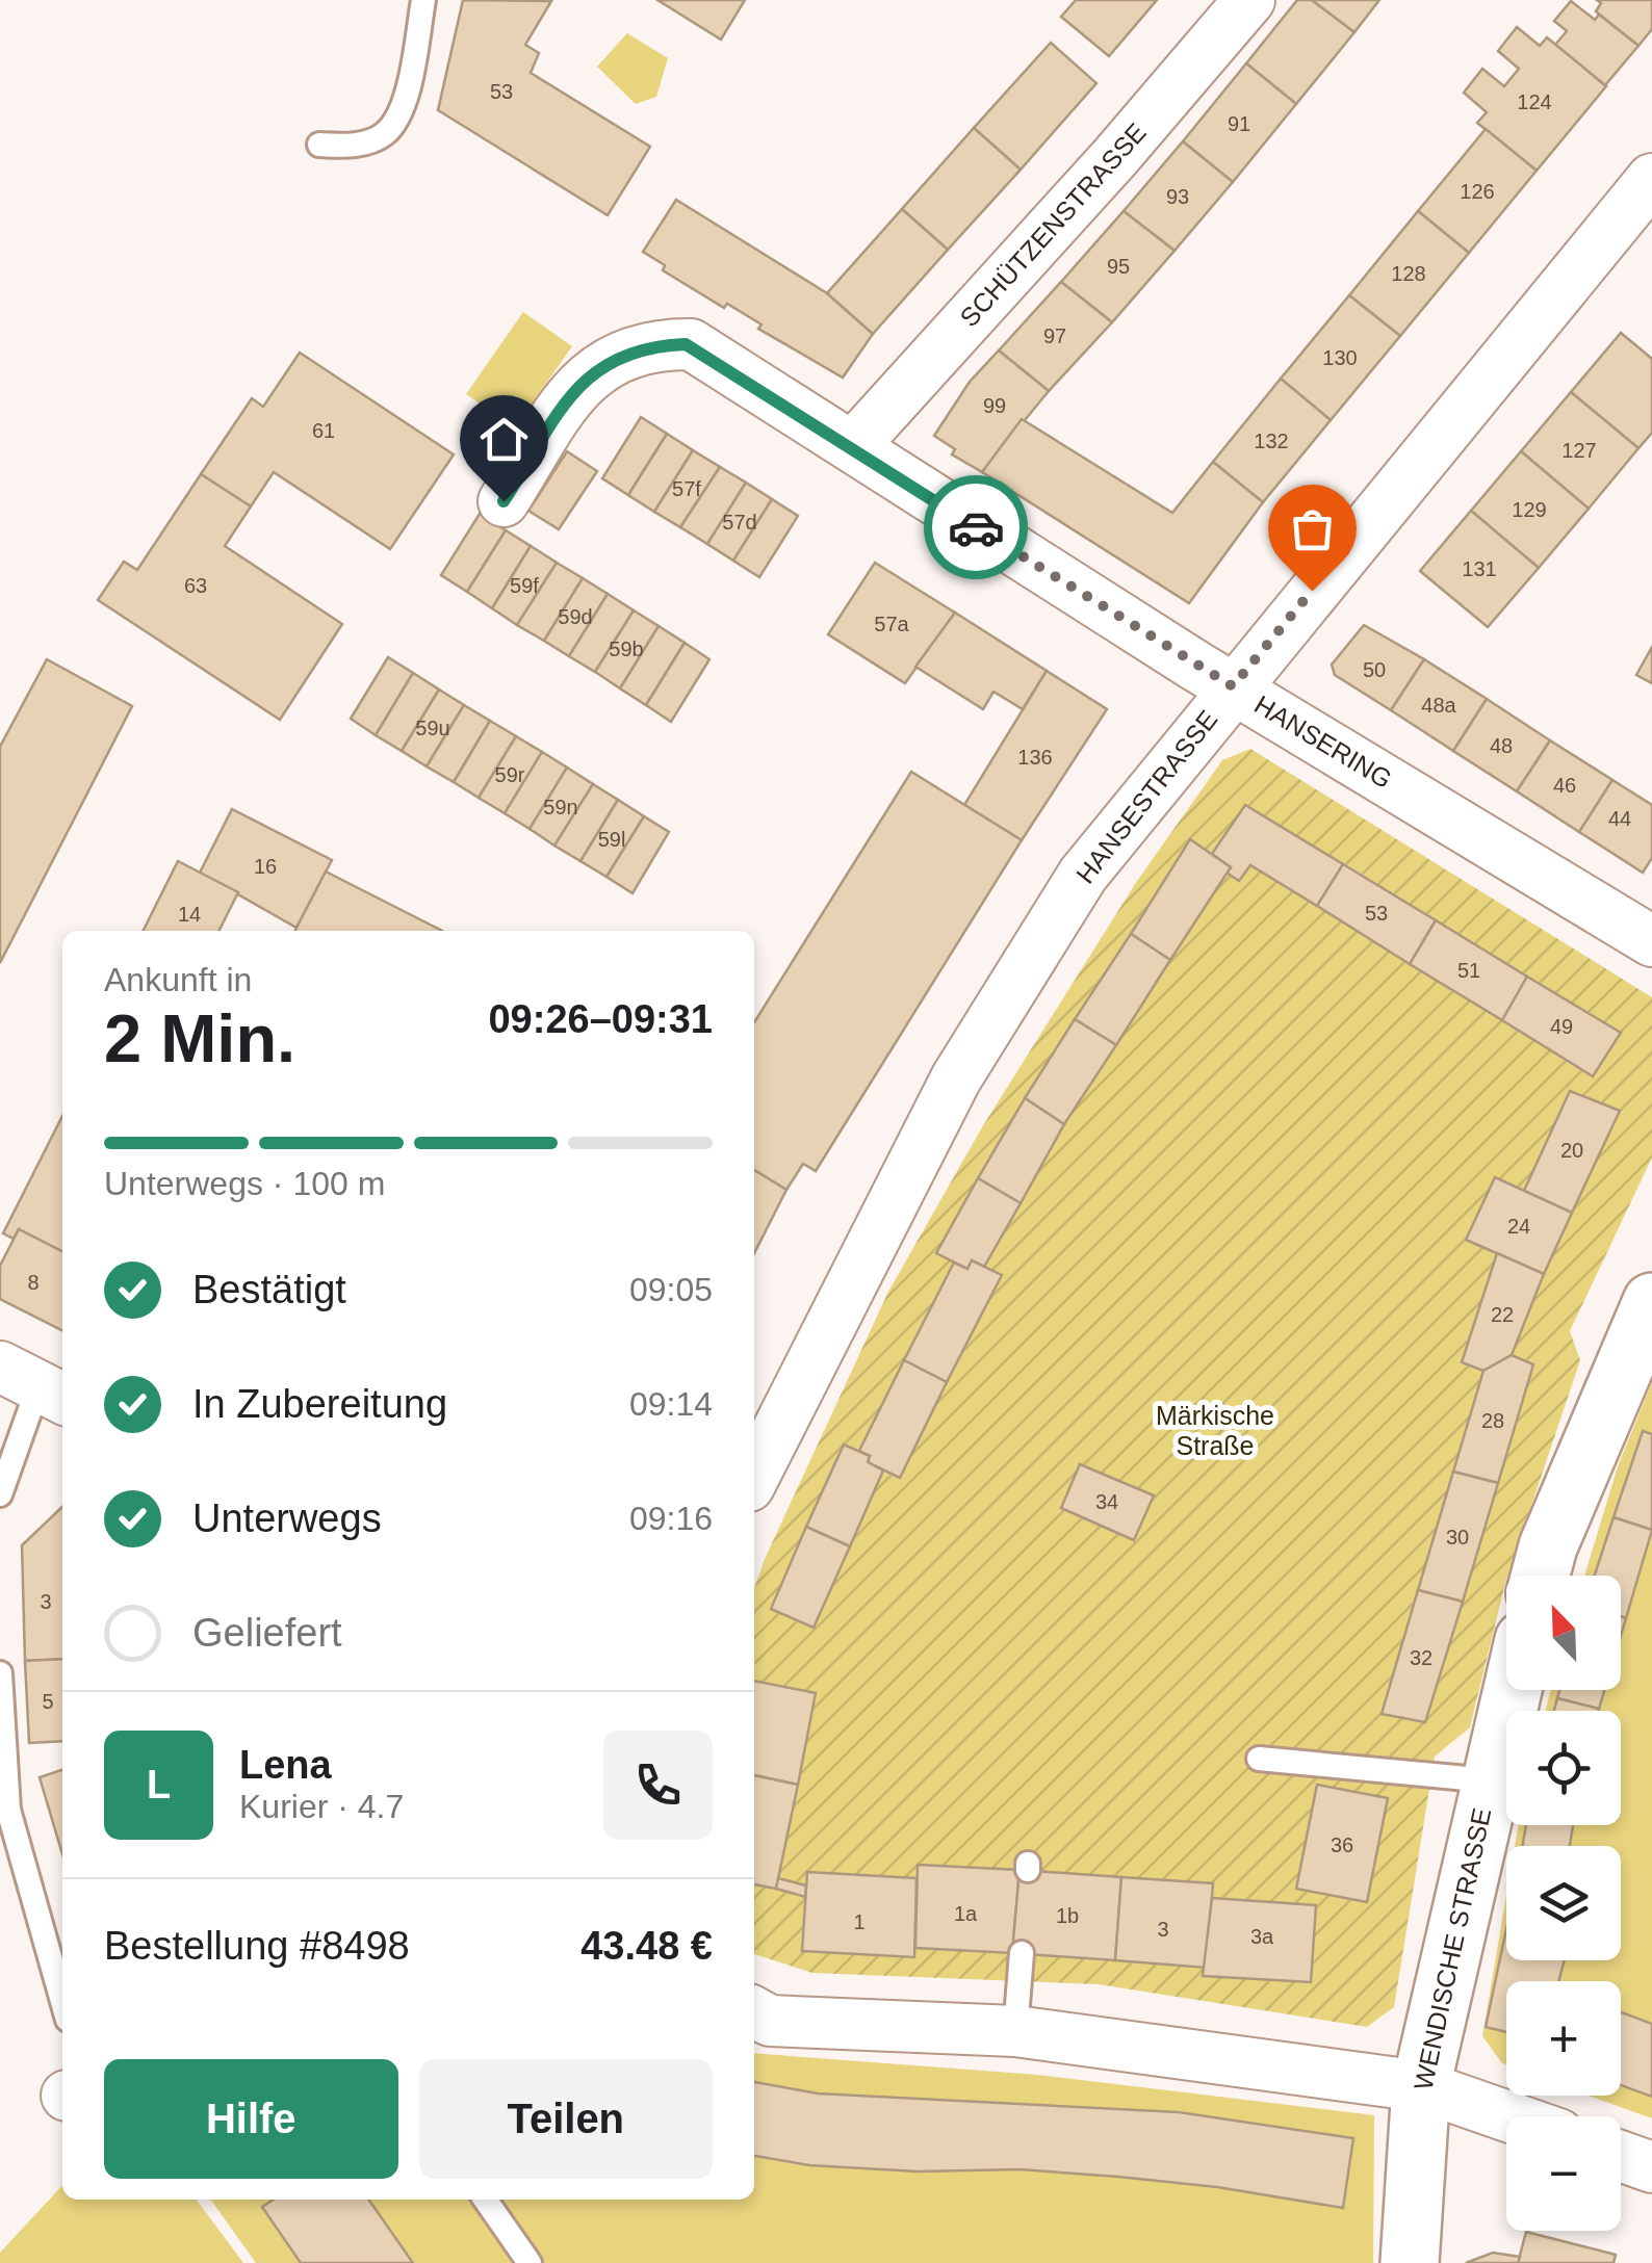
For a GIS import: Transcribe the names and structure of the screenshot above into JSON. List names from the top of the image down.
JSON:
{
  "streets": {
    "street": [
      "SCHÜTZENSTRASSE",
      "HANSERING",
      "HANSESTRASSE",
      "WENDISCHE STRASSE"
    ]
  },
  "crossings": [
    ["SCHÜTZENSTRASSE", "HANSERING"],
    ["HANSERING", "HANSESTRASSE"]
  ],
  "parks": ["Märkische Straße"],
  "house_numbers": [
    "53",
    "124",
    "91",
    "126",
    "93",
    "95",
    "128",
    "97",
    "130",
    "99",
    "61",
    "132",
    "127",
    "57f",
    "129",
    "57d",
    "131",
    "63",
    "59f",
    "59d",
    "57a",
    "59b",
    "50",
    "48a",
    "59u",
    "48",
    "136",
    "59r",
    "46",
    "59n",
    "44",
    "59l",
    "16",
    "53",
    "14",
    "51",
    "49",
    "20",
    "24",
    "8",
    "22",
    "28",
    "34",
    "30",
    "3",
    "32",
    "5",
    "36",
    "1a",
    "1b",
    "1",
    "3",
    "3a"
  ],
  "north": "top left",
  "page": {
    "heading": ["2 Min.", "Ankunft in", "09:26–09:31"],
    "panel": [
      "Lena",
      "Kurier · 4.7",
      "Bestellung #8498",
      "43.48 €"
    ],
    "bar": "Unterwegs · 100 m",
    "list": [
      ["Bestätigt", "09:05"],
      ["In Zubereitung", "09:14"],
      ["Unterwegs", "09:16"],
      "Geliefert"
    ],
    "map_buttons": ["+", "−"],
    "round": "L",
    "buttons": ["Hilfe", "Teilen"]
  }
}
